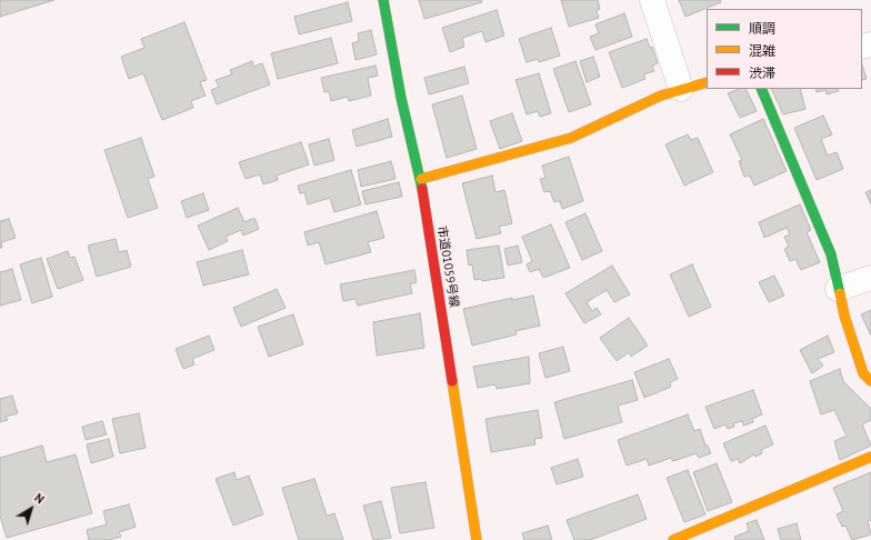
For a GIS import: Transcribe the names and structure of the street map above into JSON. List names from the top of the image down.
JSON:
{
  "streets": {
    "street": ["市道01059号線"]
  },
  "legend": ["順調", "混雑", "渋滞"],
  "north": "top right"
}
